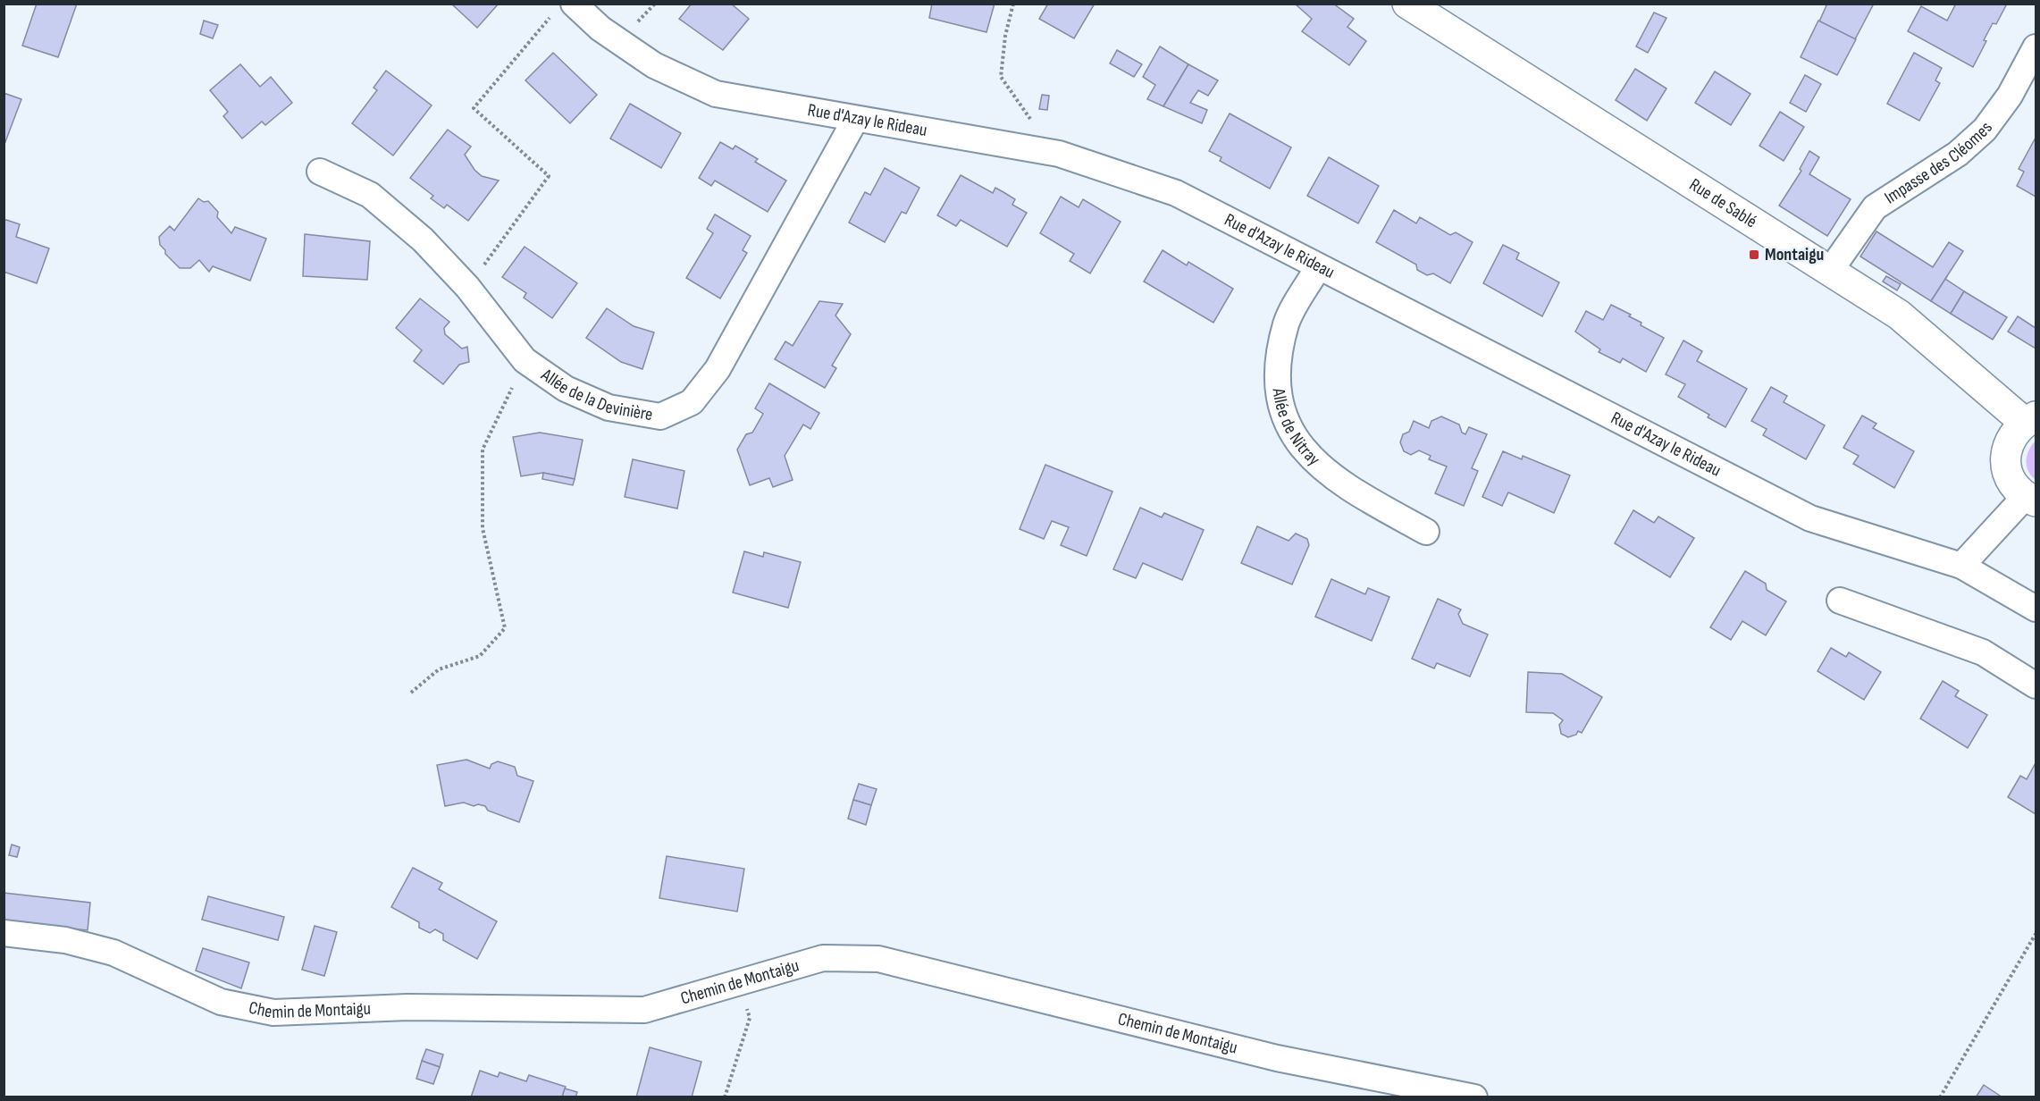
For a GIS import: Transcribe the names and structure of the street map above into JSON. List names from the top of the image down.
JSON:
{
  "streets": {
    "main road": ["Rue de Sablé"],
    "street": [
      "Rue d'Azay le Rideau",
      "Impasse des Cléomes",
      "Allée de la Devinière",
      "Allée de Nitray",
      "Chemin de Montaigu"
    ]
  },
  "crossings": [
    ["Rue d'Azay le Rideau", "Allée de la Devinière"],
    ["Rue d'Azay le Rideau", "Allée de Nitray"],
    ["Impasse des Cléomes", "Rue de Sablé"]
  ],
  "places": {
    "transit": ["Montaigu"]
  }
}
